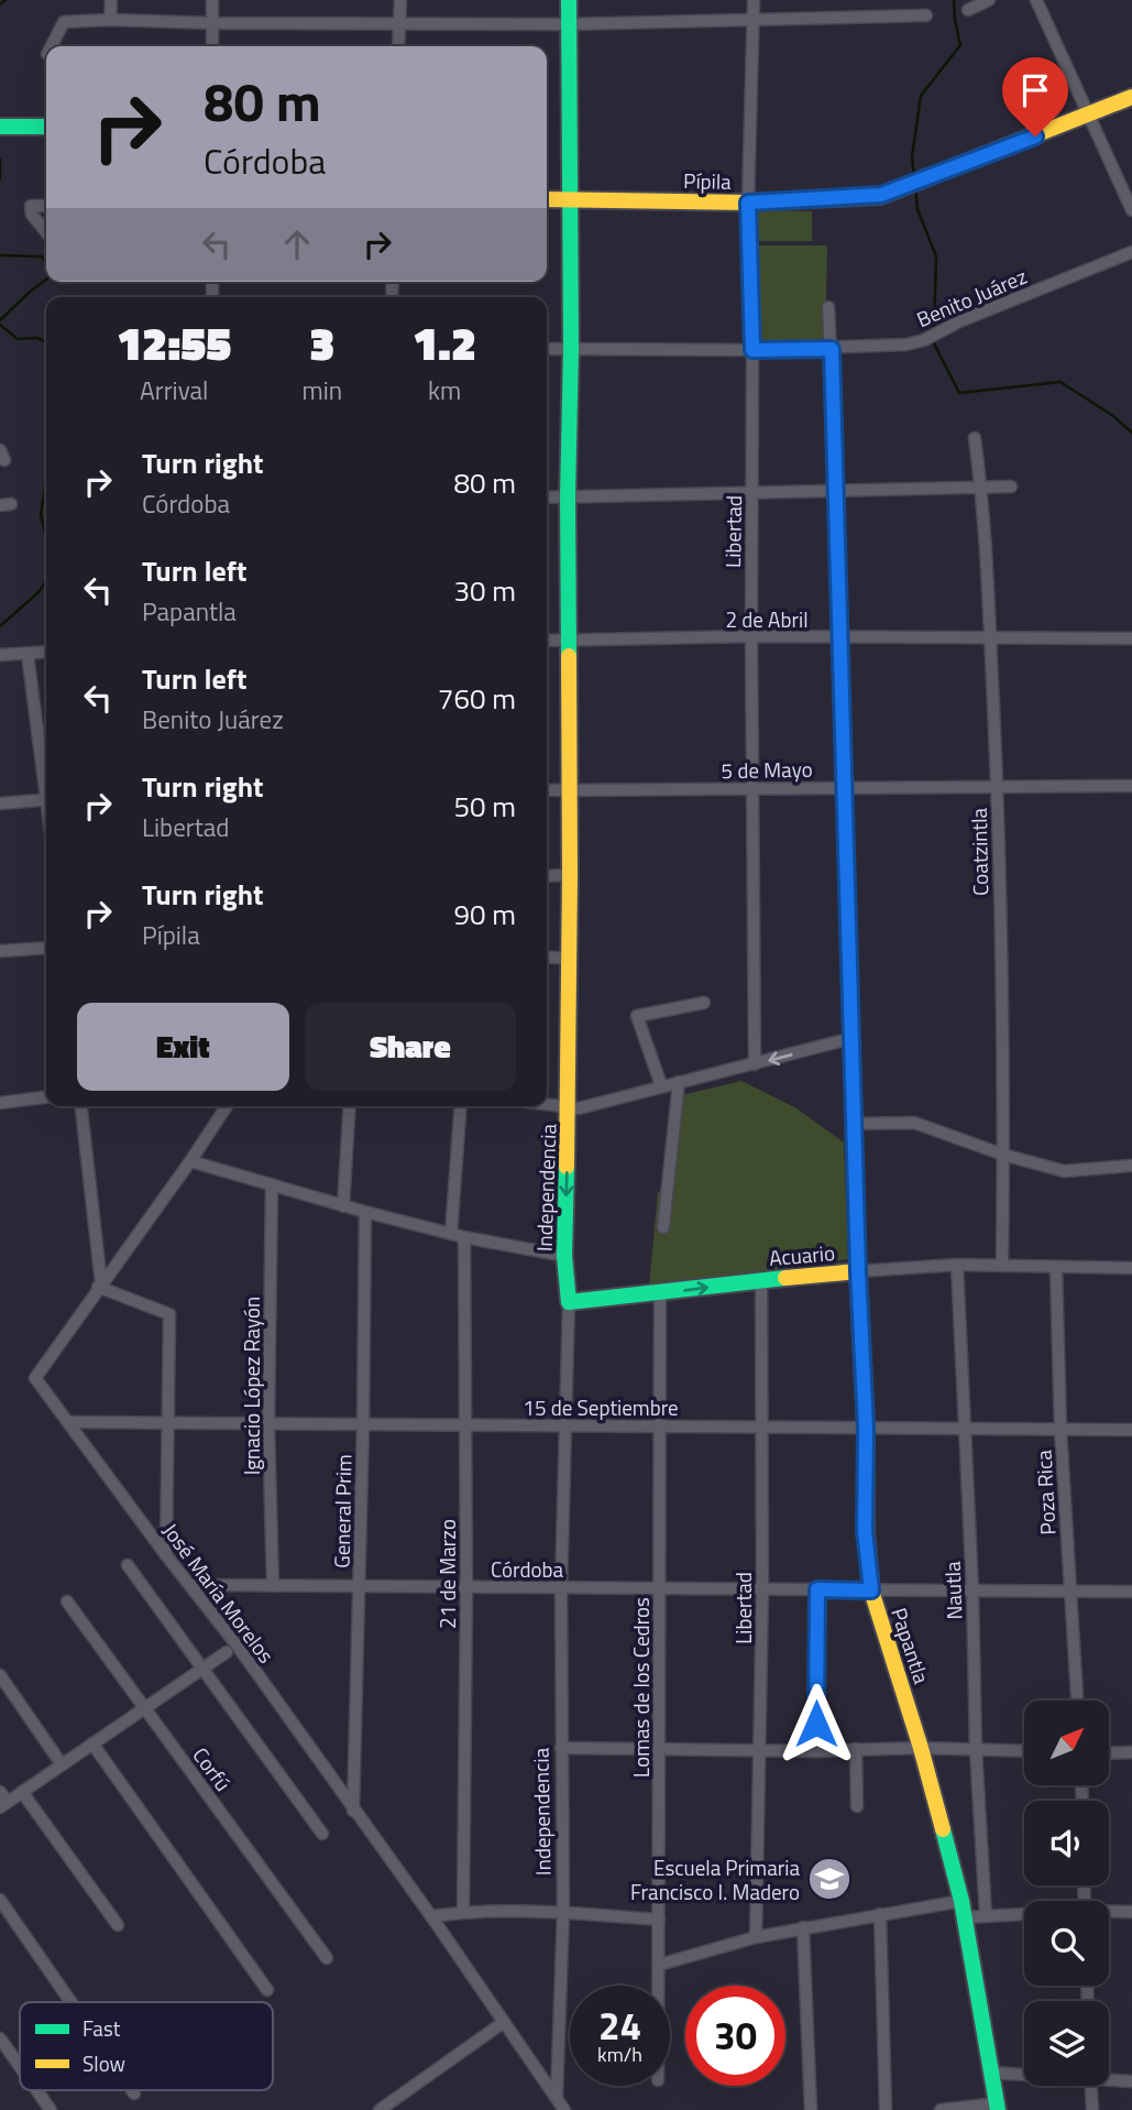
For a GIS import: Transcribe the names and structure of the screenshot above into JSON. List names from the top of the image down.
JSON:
{
  "streets": {
    "main road": [
      "Pípila",
      "Independencia",
      "Acuario",
      "Papantla"
    ],
    "street": [
      "Benito Juárez",
      "Libertad",
      "2 de Abril",
      "5 de Mayo",
      "Coatzintla",
      "Ignacio López Rayón",
      "15 de Septiembre",
      "Poza Rica",
      "General Prim",
      "Córdoba",
      "21 de Marzo",
      "Nautla",
      "José María Morelos",
      "Lomas de los Cedros",
      "Corfú"
    ]
  },
  "crossings": [
    ["Pípila", "Libertad"],
    ["Pípila", "Independencia"],
    ["Benito Juárez", "Libertad"],
    ["Benito Juárez", "Independencia"],
    ["Benito Juárez", "Papantla"],
    ["Libertad", "2 de Abril"],
    ["Libertad", "5 de Mayo"],
    ["Libertad", "Acuario"],
    ["Libertad", "15 de Septiembre"],
    ["Libertad", "Córdoba"],
    ["2 de Abril", "Coatzintla"],
    ["2 de Abril", "Independencia"],
    ["2 de Abril", "Papantla"],
    ["5 de Mayo", "Coatzintla"],
    ["5 de Mayo", "Independencia"],
    ["5 de Mayo", "Papantla"],
    ["Coatzintla", "Acuario"],
    ["Independencia", "Acuario"],
    ["Independencia", "15 de Septiembre"],
    ["Independencia", "Córdoba"],
    ["Independencia", "José María Morelos"],
    ["Acuario", "Poza Rica"],
    ["Acuario", "Nautla"],
    ["Acuario", "Papantla"],
    ["Acuario", "Lomas de los Cedros"],
    ["Ignacio López Rayón", "15 de Septiembre"],
    ["Ignacio López Rayón", "Córdoba"],
    ["15 de Septiembre", "Poza Rica"],
    ["15 de Septiembre", "General Prim"],
    ["15 de Septiembre", "21 de Marzo"],
    ["15 de Septiembre", "Nautla"],
    ["15 de Septiembre", "José María Morelos"],
    ["15 de Septiembre", "Papantla"],
    ["15 de Septiembre", "Lomas de los Cedros"],
    ["Poza Rica", "Córdoba"],
    ["General Prim", "Córdoba"],
    ["General Prim", "José María Morelos"],
    ["Córdoba", "21 de Marzo"],
    ["Córdoba", "Nautla"],
    ["Córdoba", "José María Morelos"],
    ["Córdoba", "Papantla"],
    ["Córdoba", "Lomas de los Cedros"]
  ],
  "places": {
    "school or university": ["Escuela Primaria Francisco I. Madero"]
  },
  "legend": ["Fast", "Slow"],
  "north": "top right",
  "page": {
    "turn": ["80 m", "Córdoba"],
    "eta": [
      "12:55",
      "Arrival",
      "3",
      "min",
      "1.2",
      "km"
    ],
    "list": [
      {
        "name": "Turn right",
        "note": "Córdoba",
        "value": "80 m"
      },
      {
        "name": "Turn left",
        "note": "Papantla",
        "value": "30 m"
      },
      {
        "name": "Turn left",
        "note": "Benito Juárez",
        "value": "760 m"
      },
      {
        "name": "Turn right",
        "note": "Libertad",
        "value": "50 m"
      },
      {
        "name": "Turn right",
        "note": "Pípila",
        "value": "90 m"
      }
    ],
    "buttons": ["Exit", "Share"],
    "speed": "24 km/h",
    "limit": "30"
  }
}
